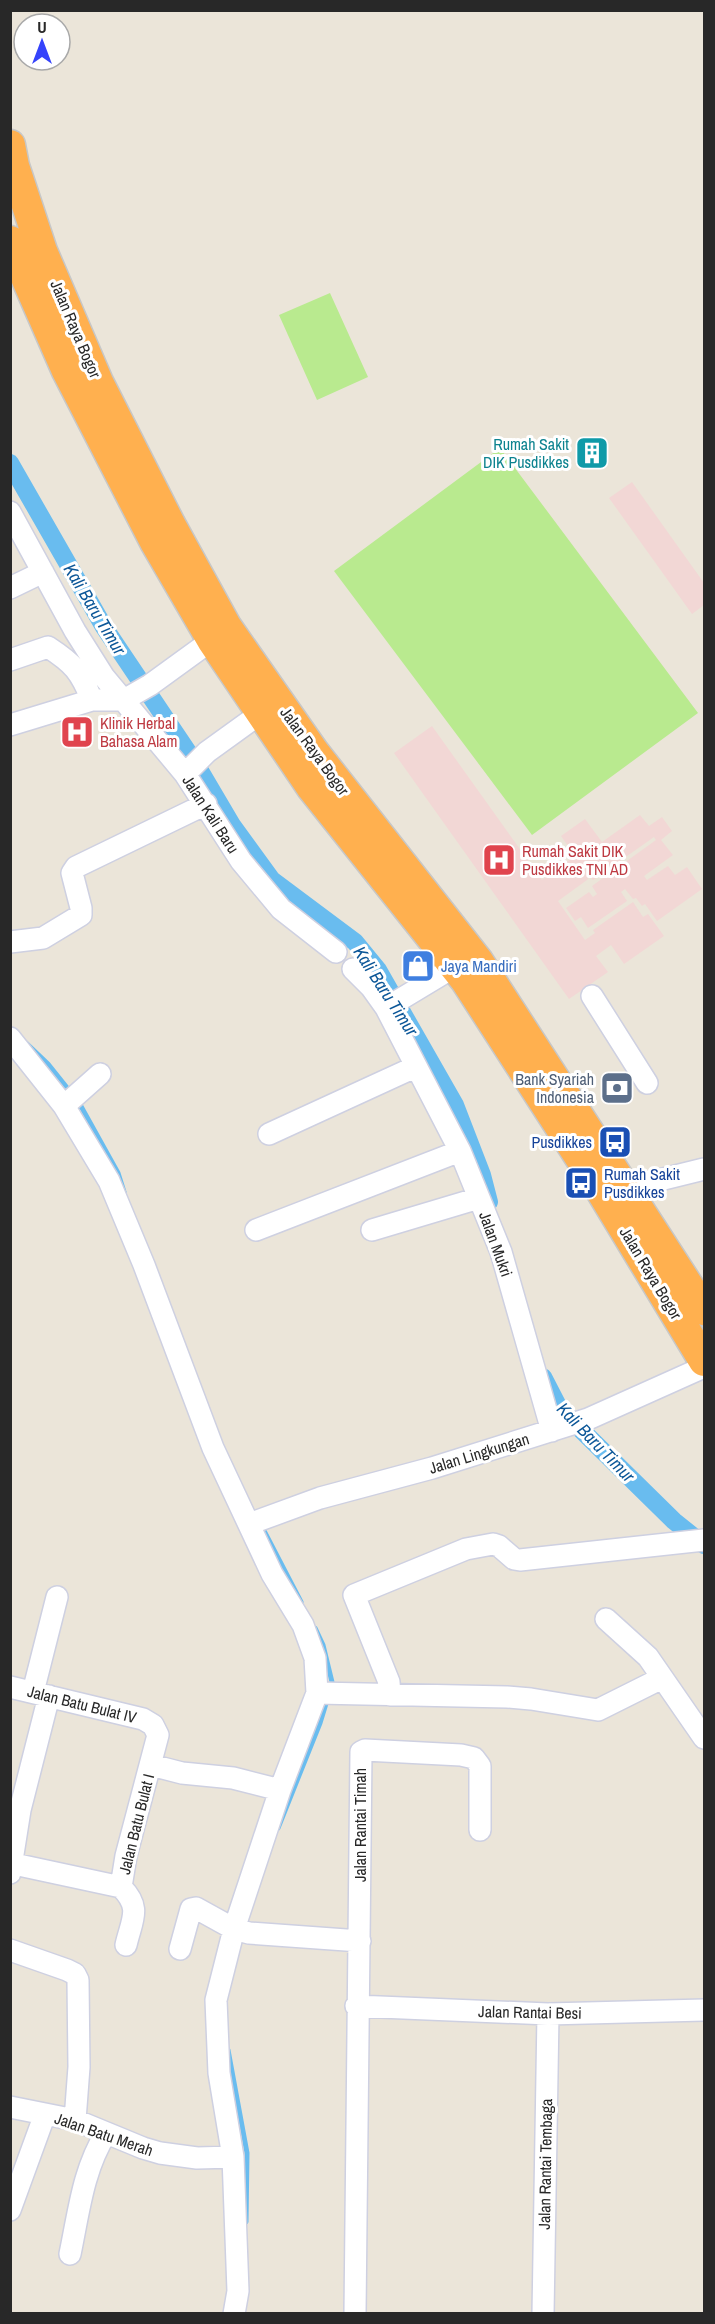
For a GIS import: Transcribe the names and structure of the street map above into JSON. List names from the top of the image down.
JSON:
{
  "streets": {
    "highway": ["Jalan Raya Bogor"],
    "street": [
      "Jalan Kali Baru",
      "Jalan Mukri",
      "Jalan Lingkungan",
      "Jalan Batu Bulat IV",
      "Jalan Batu Bulat I",
      "Jalan Rantai Timah",
      "Jalan Rantai Besi",
      "Jalan Batu Merah",
      "Jalan Rantai Tembaga"
    ]
  },
  "crossings": [
    ["Jalan Mukri", "Jalan Lingkungan"],
    ["Jalan Batu Bulat IV", "Jalan Batu Bulat I"],
    ["Jalan Rantai Timah", "Jalan Rantai Besi"],
    ["Jalan Rantai Besi", "Jalan Rantai Tembaga"]
  ],
  "water": ["Kali Baru Timur"],
  "places": {
    "building": ["Rumah Sakit DIK Pusdikkes"],
    "hospital": ["Klinik Herbal Bahasa Alam", "Rumah Sakit DIK Pusdikkes TNI AD"],
    "shop": ["Jaya Mandiri"],
    "bank": ["Bank Syariah Indonesia"],
    "bus stop": ["Pusdikkes", "Rumah Sakit Pusdikkes"]
  },
  "north": "top"
}
